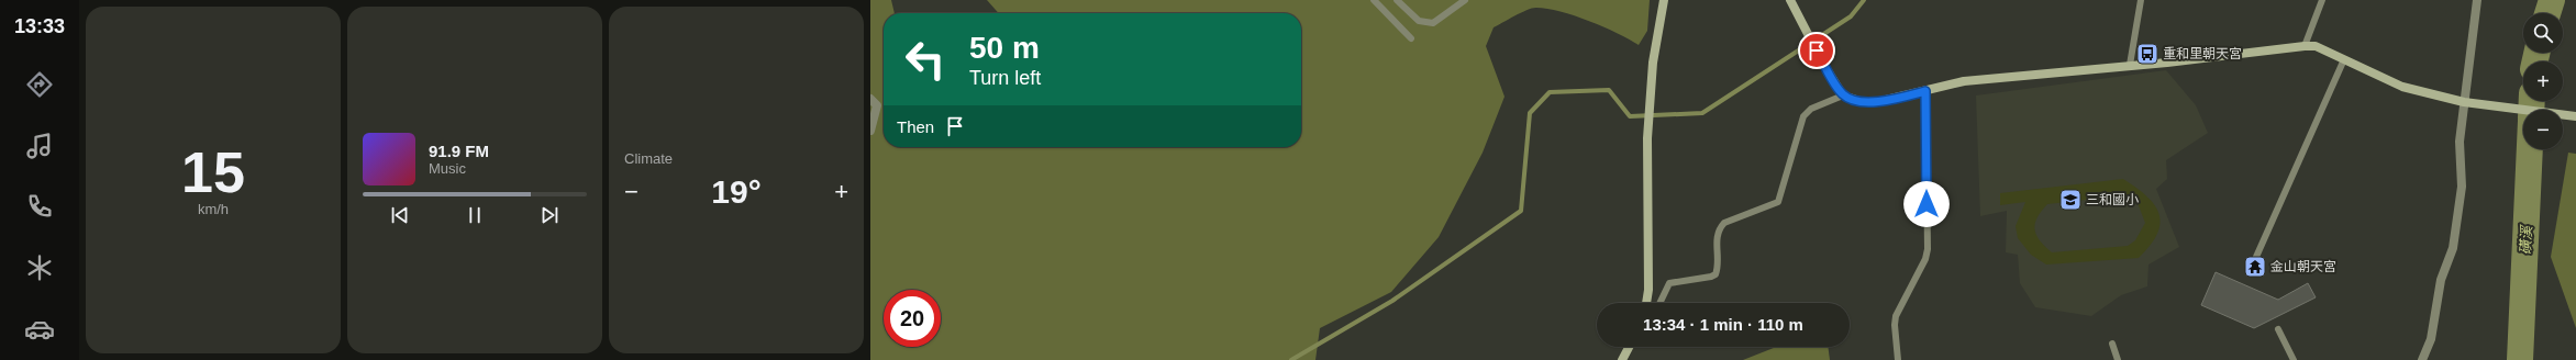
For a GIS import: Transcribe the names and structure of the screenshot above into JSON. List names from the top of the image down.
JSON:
{
  "water": ["磺溪"],
  "places": {
    "bus stop": ["重和里朝天宮"],
    "school or university": ["三和國小"],
    "temple": ["金山朝天宮"]
  },
  "page": {
    "tabs": "13:33",
    "tile": [
      ["15", "km/h"],
      "Climate"
    ],
    "map_buttons": ["+", "−"],
    "turn": ["50 m", "Turn left"],
    "then": "Then",
    "song": ["91.9 FM", "Music"],
    "heat": ["−", "19°", "+"],
    "limit": "20",
    "trip": "13:34 · 1 min · 110 m"
  }
}
